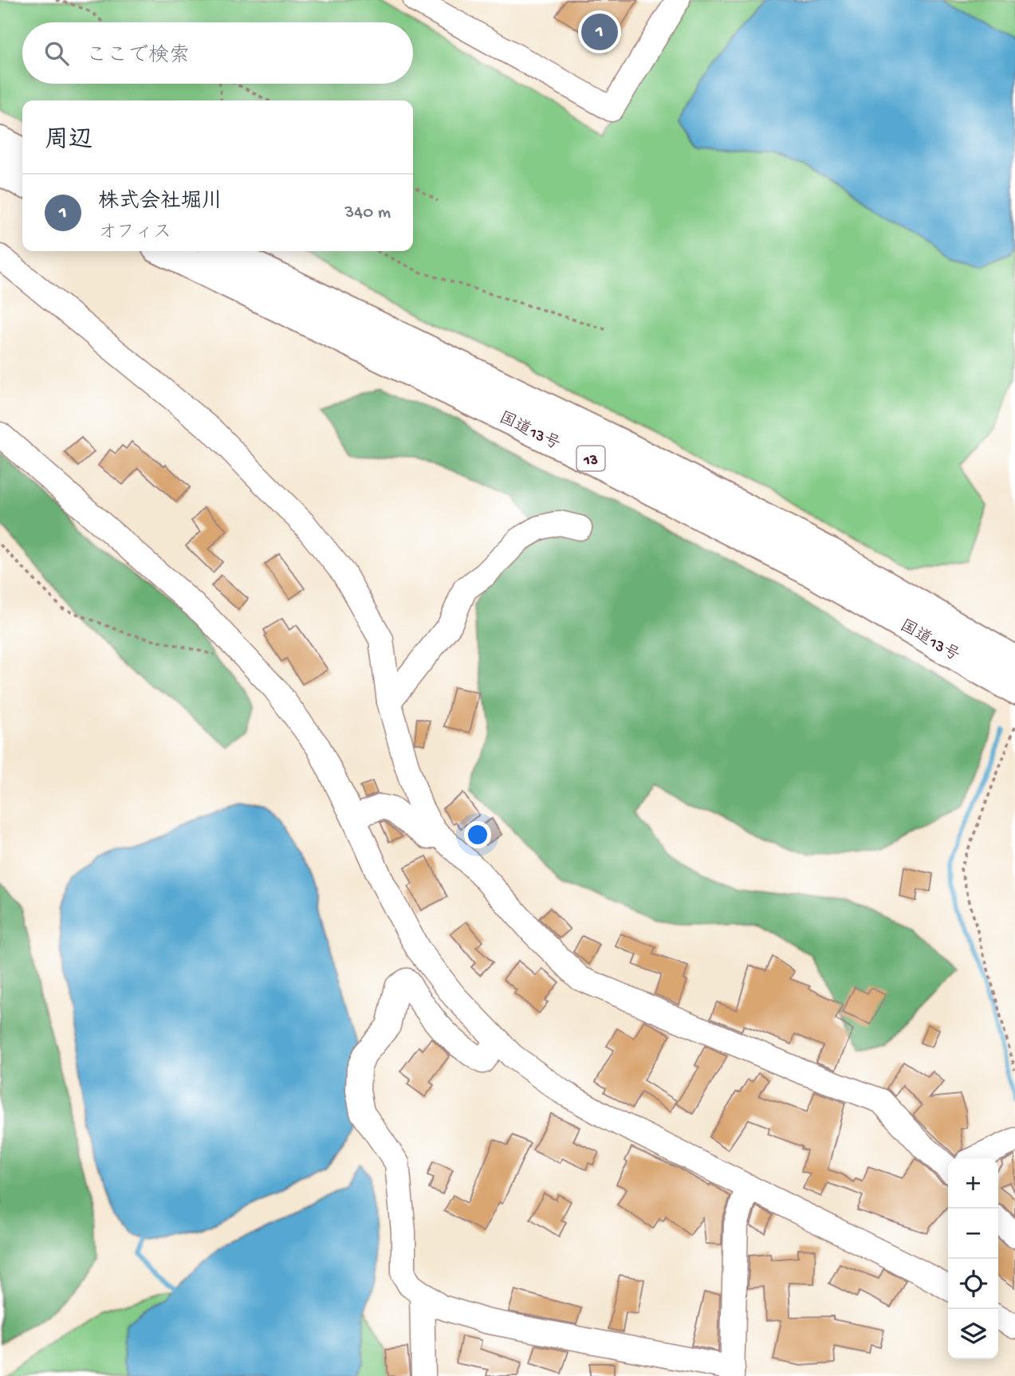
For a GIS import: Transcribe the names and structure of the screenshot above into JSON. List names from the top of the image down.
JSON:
{
  "streets": {
    "highway": ["国道13号", "13"]
  },
  "page": {
    "pins": "1",
    "search": "ここで検索",
    "heading": "周辺",
    "list": [
      {
        "mark": "1",
        "name": "株式会社堀川",
        "note": "オフィス",
        "value": "340 m"
      }
    ],
    "map_buttons": ["+", "−"]
  }
}
